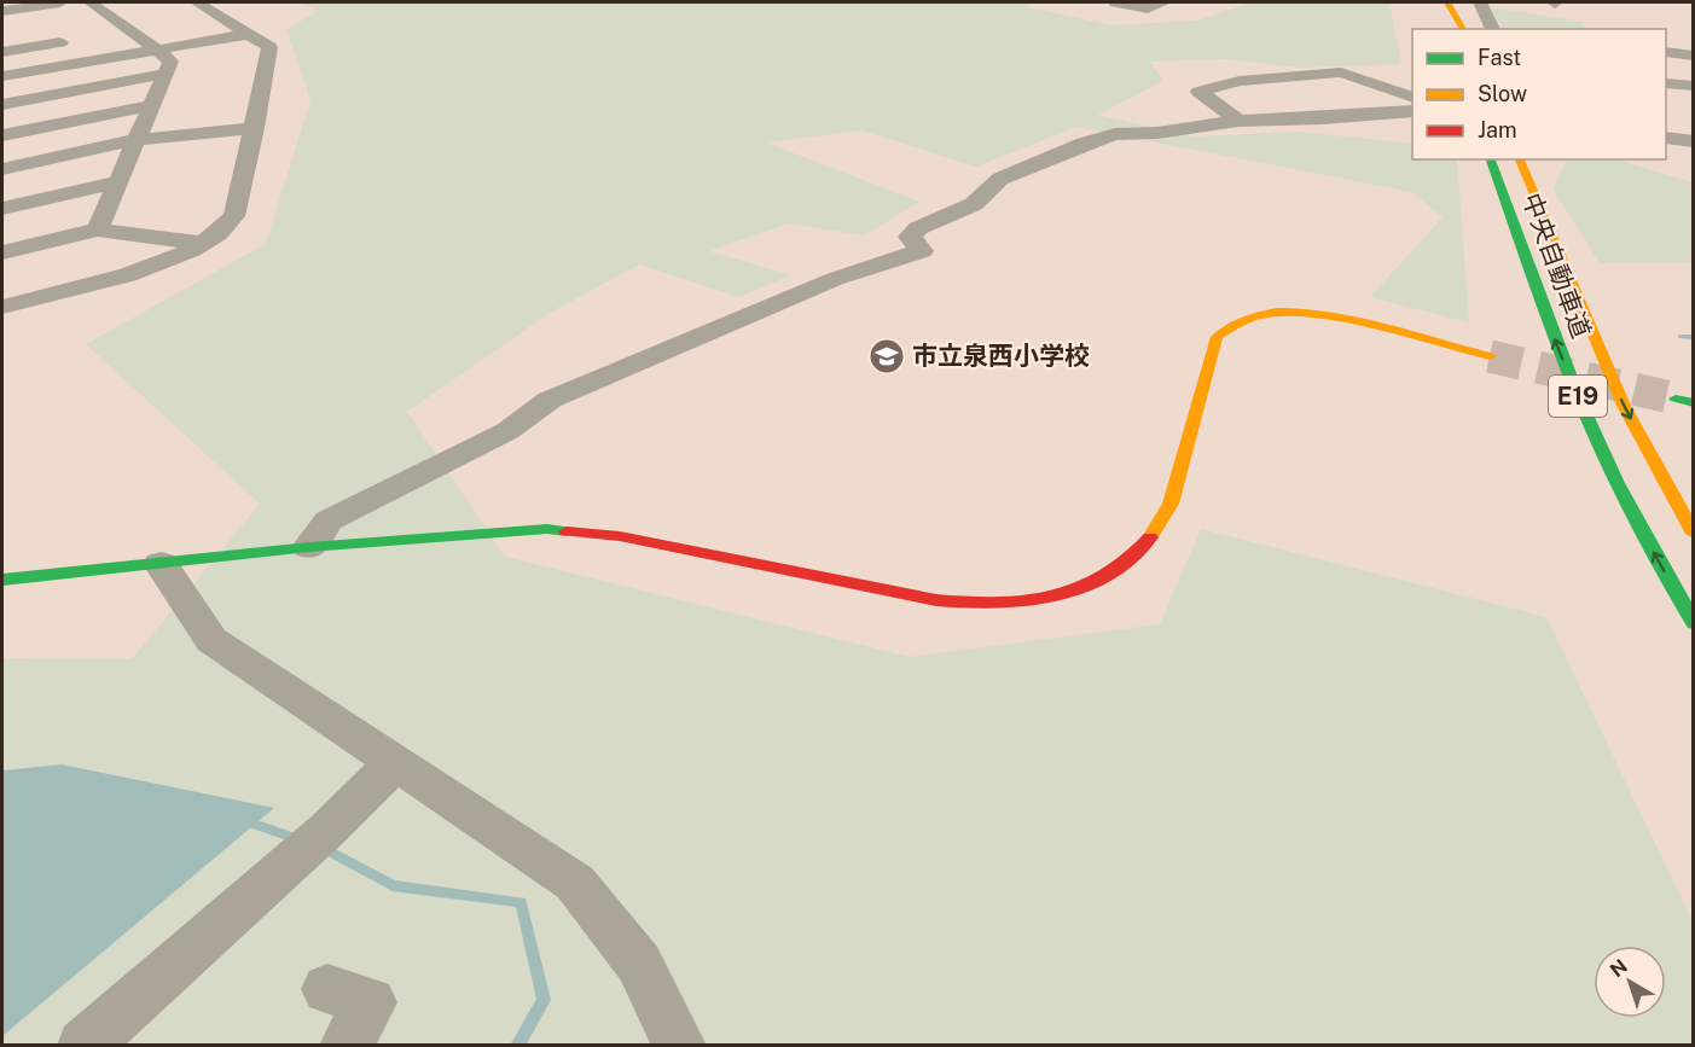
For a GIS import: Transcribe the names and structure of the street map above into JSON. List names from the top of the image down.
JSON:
{
  "streets": {
    "main road": ["中央自動車道", "E19"]
  },
  "places": {
    "school or university": ["市立泉西小学校"]
  },
  "legend": ["Fast", "Slow", "Jam"],
  "north": "top left"
}
